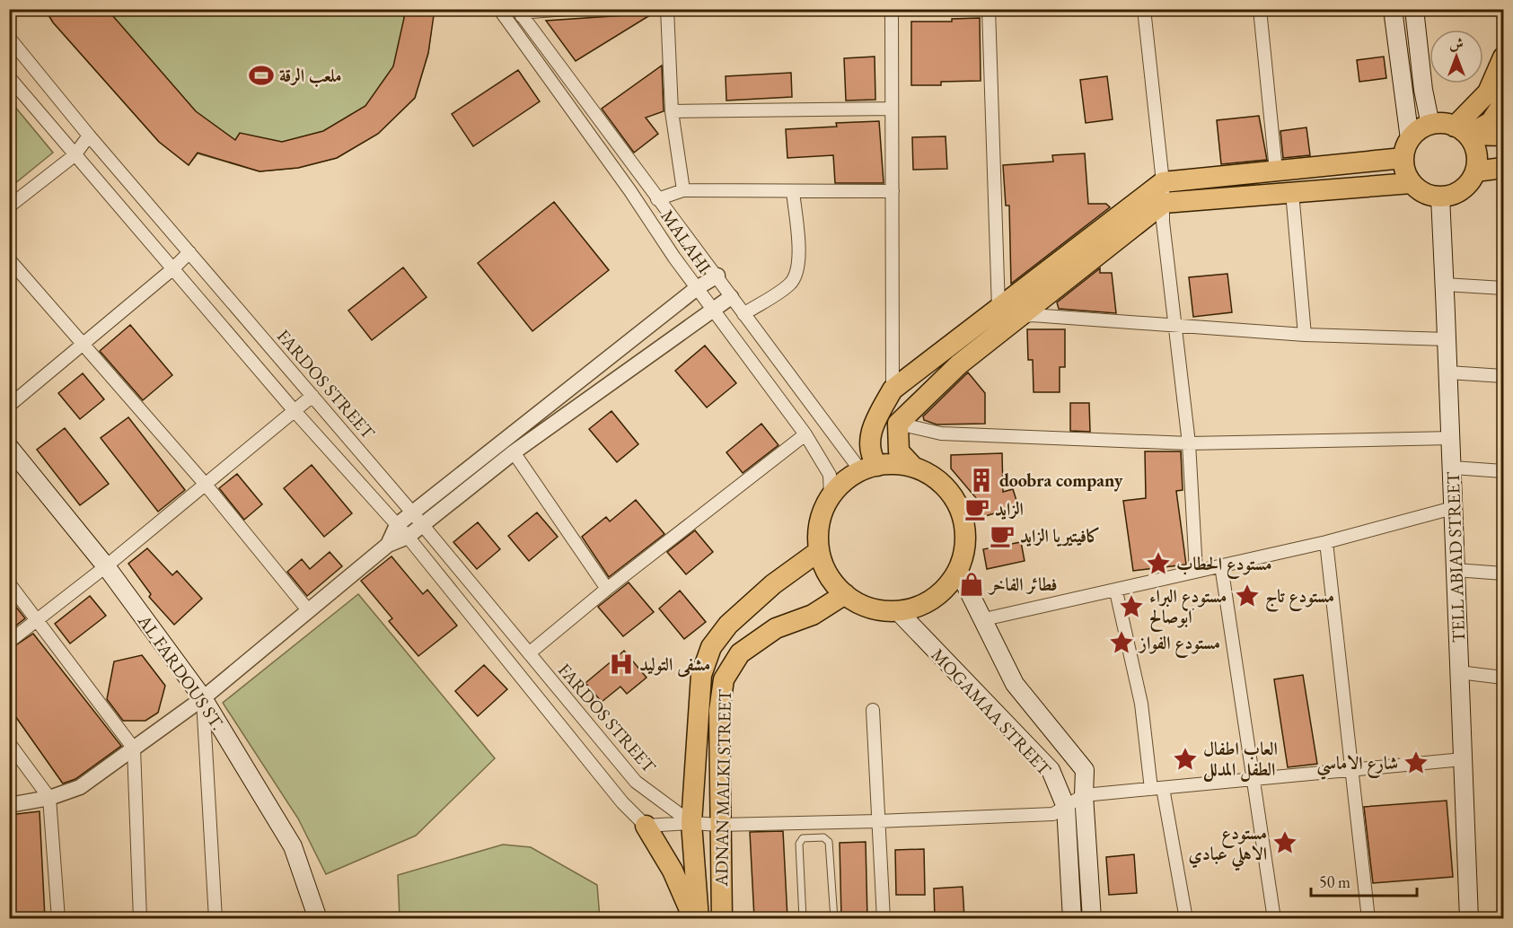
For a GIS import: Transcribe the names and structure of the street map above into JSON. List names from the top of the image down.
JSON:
{
  "streets": {
    "main road": [
      "TELL ABIAD STREET",
      "AL FARDOUS ST.",
      "MOGAMAA STREET",
      "ADNAN MALKI STREET"
    ],
    "street": ["MALAHI", "FARDOS STREET"]
  },
  "crossings": [
    ["MALAHI", "MOGAMAA STREET"],
    ["MALAHI", "ADNAN MALKI STREET"],
    ["FARDOS STREET", "ADNAN MALKI STREET"],
    ["MOGAMAA STREET", "ADNAN MALKI STREET"]
  ],
  "places": {
    "sports": ["ملعب الرقة"],
    "building": ["doobra company"],
    "cafe": ["الزايد", "كافيتيريا الزايد"],
    "place": [
      "مستودع الحطاب",
      "مستودع تاج",
      "مستودع البراء ابوصالح",
      "مستودع الفواز",
      "العاب اطفال الطفل المدلل",
      "شارع الاماسي",
      "مستودع الاهلي عبادي"
    ],
    "shop": ["فطائر الفاخر"],
    "hospital": ["مشفى التوليد"]
  },
  "scale_bar": "50 m",
  "north": "top"
}
